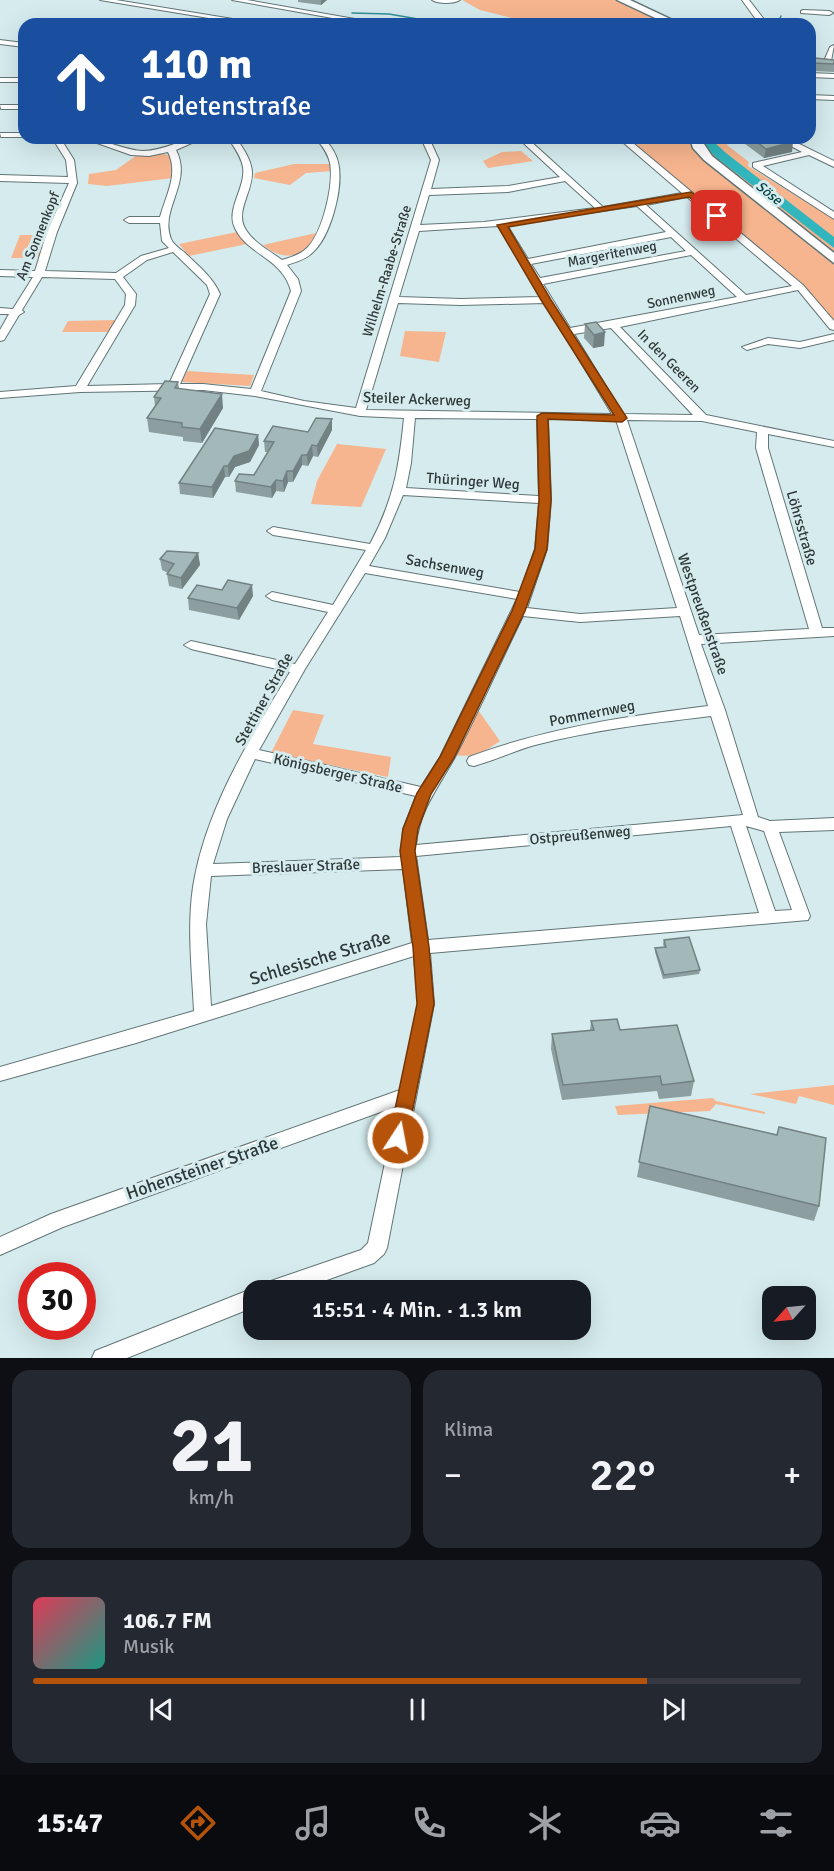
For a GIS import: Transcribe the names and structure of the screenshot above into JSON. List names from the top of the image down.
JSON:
{
  "streets": {
    "street": [
      "Am Sonnenkopf",
      "Margeritenweg",
      "Wilhelm-Raabe-Straße",
      "Sonnenweg",
      "In den Geeren",
      "Steiler Ackerweg",
      "Thüringer Weg",
      "Löhrsstraße",
      "Sachsenweg",
      "Westpreußenstraße",
      "Stettiner Straße",
      "Pommernweg",
      "Königsberger Straße",
      "Ostpreußenweg",
      "Breslauer Straße",
      "Schlesische Straße",
      "Hohensteiner Straße"
    ]
  },
  "crossings": [
    ["Margeritenweg", "Sonnenweg"],
    ["Margeritenweg", "Westpreußenstraße"],
    ["Wilhelm-Raabe-Straße", "Steiler Ackerweg"],
    ["Sonnenweg", "In den Geeren"],
    ["Sonnenweg", "Westpreußenstraße"],
    ["In den Geeren", "Steiler Ackerweg"],
    ["Steiler Ackerweg", "Löhrsstraße"],
    ["Steiler Ackerweg", "Westpreußenstraße"],
    ["Steiler Ackerweg", "Stettiner Straße"],
    ["Thüringer Weg", "Stettiner Straße"],
    ["Sachsenweg", "Stettiner Straße"],
    ["Westpreußenstraße", "Pommernweg"],
    ["Westpreußenstraße", "Ostpreußenweg"],
    ["Westpreußenstraße", "Schlesische Straße"],
    ["Stettiner Straße", "Königsberger Straße"],
    ["Stettiner Straße", "Breslauer Straße"],
    ["Stettiner Straße", "Schlesische Straße"],
    ["Ostpreußenweg", "Breslauer Straße"]
  ],
  "water": ["Söse"],
  "north": "bottom left",
  "page": {
    "turn": ["110 m", "Sudetenstraße"],
    "limit": "30",
    "trip": "15:51 · 4 Min. · 1.3 km",
    "tile": [
      ["21", "km/h"],
      "Klima"
    ],
    "heat": ["−", "22°", "+"],
    "song": ["106.7 FM", "Musik"],
    "tabs": "15:47"
  }
}
